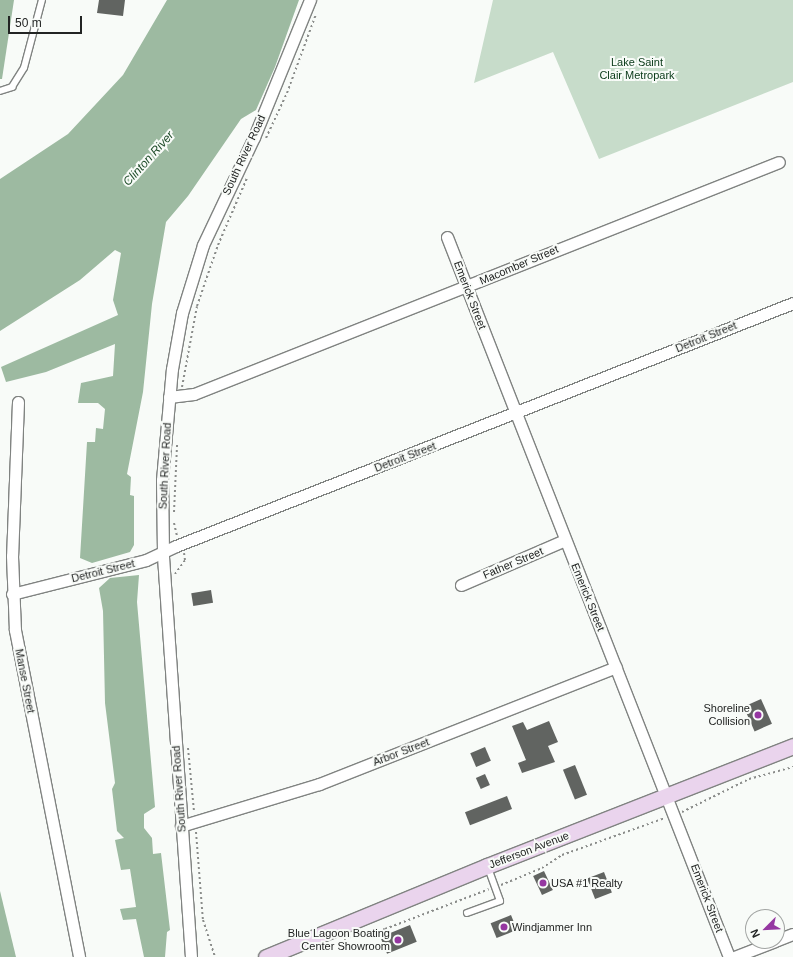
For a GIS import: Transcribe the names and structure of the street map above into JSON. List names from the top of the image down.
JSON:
{
  "streets": {
    "street": [
      "South River Road",
      "Macomber Street",
      "Emerick Street",
      "Detroit Street",
      "Father Street",
      "Manse Street",
      "Arbor Street",
      "Jefferson Avenue"
    ]
  },
  "crossings": [
    ["South River Road", "Macomber Street"],
    ["South River Road", "Detroit Street"],
    ["South River Road", "Arbor Street"],
    ["Macomber Street", "Emerick Street"],
    ["Emerick Street", "Detroit Street"],
    ["Emerick Street", "Father Street"],
    ["Emerick Street", "Arbor Street"],
    ["Emerick Street", "Jefferson Avenue"],
    ["Detroit Street", "Manse Street"]
  ],
  "water": ["Clinton River"],
  "parks": ["Lake Saint Clair Metropark"],
  "places": [
    "Shoreline Collision",
    "USA #1 Realty",
    "Windjammer Inn",
    "Blue Lagoon Boating Center Showroom"
  ],
  "scale_bar": "50 m",
  "north": "bottom left"
}
